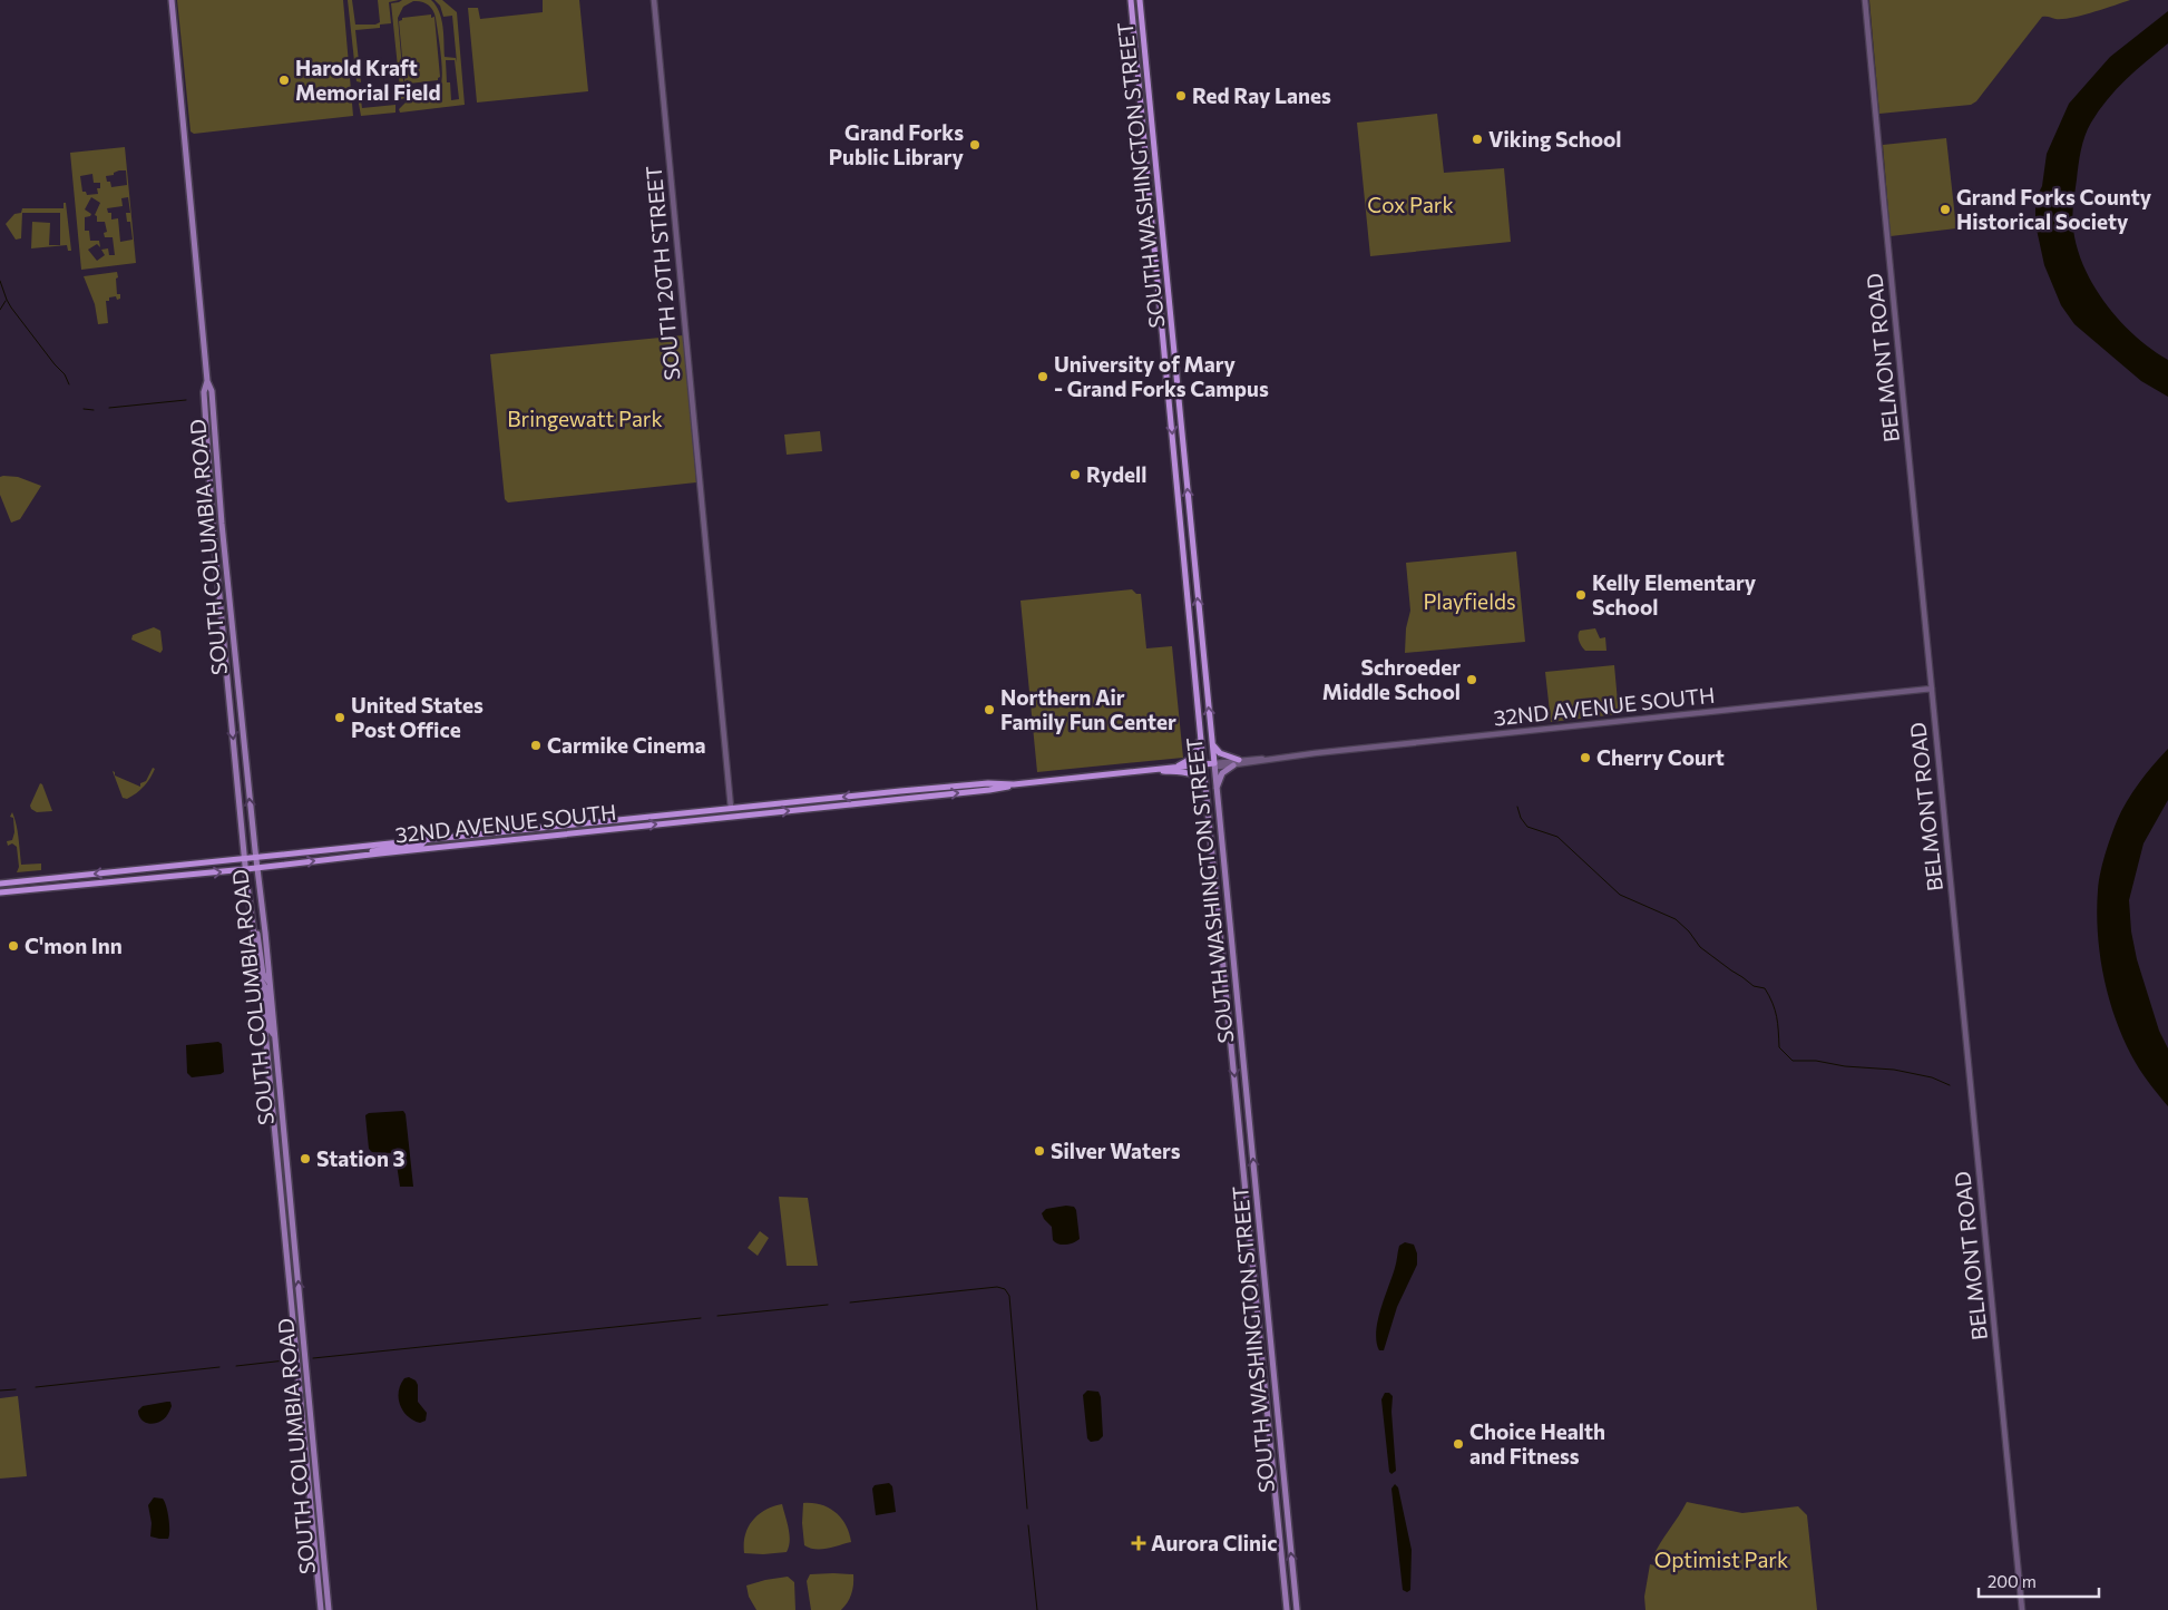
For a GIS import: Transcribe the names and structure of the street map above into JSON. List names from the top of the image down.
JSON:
{
  "streets": {
    "main road": ["SOUTH WASHINGTON STREET", "SOUTH COLUMBIA ROAD", "32ND AVENUE SOUTH"],
    "street": ["SOUTH 20TH STREET", "BELMONT ROAD"]
  },
  "crossings": [
    ["SOUTH WASHINGTON STREET", "32ND AVENUE SOUTH"],
    ["SOUTH 20TH STREET", "32ND AVENUE SOUTH"],
    ["BELMONT ROAD", "32ND AVENUE SOUTH"],
    ["SOUTH COLUMBIA ROAD", "32ND AVENUE SOUTH"]
  ],
  "parks": [
    "Cox Park",
    "Bringewatt Park",
    "Playfields",
    "Optimist Park"
  ],
  "places": {
    "other": [
      "Harold Kraft Memorial Field",
      "Red Ray Lanes",
      "Viking School",
      "Grand Forks Public Library",
      "Grand Forks County Historical Society",
      "University of Mary - Grand Forks Campus",
      "Rydell",
      "Kelly Elementary School",
      "Schroeder Middle School",
      "Northern Air Family Fun Center",
      "United States Post Office",
      "Carmike Cinema",
      "Cherry Court",
      "C'mon Inn",
      "Silver Waters",
      "Station 3",
      "Choice Health and Fitness"
    ],
    "health": ["Aurora Clinic"]
  },
  "scale_bar": "200 m"
}
